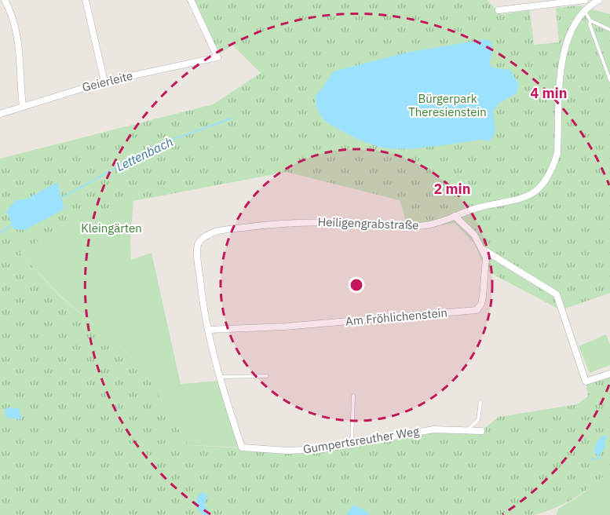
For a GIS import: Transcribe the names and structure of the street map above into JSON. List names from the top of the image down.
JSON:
{
  "streets": {
    "street": [
      "Geierleite",
      "Heiligengrabstraße",
      "Am Fröhlichenstein",
      "Gumpertsreuther Weg"
    ]
  },
  "crossings": [
    ["Heiligengrabstraße", "Am Fröhlichenstein"],
    ["Heiligengrabstraße", "Gumpertsreuther Weg"]
  ],
  "water": ["Lettenbach"],
  "parks": ["Bürgerpark Theresienstein", "Kleingärten"],
  "rings": ["4 min", "2 min"]
}
